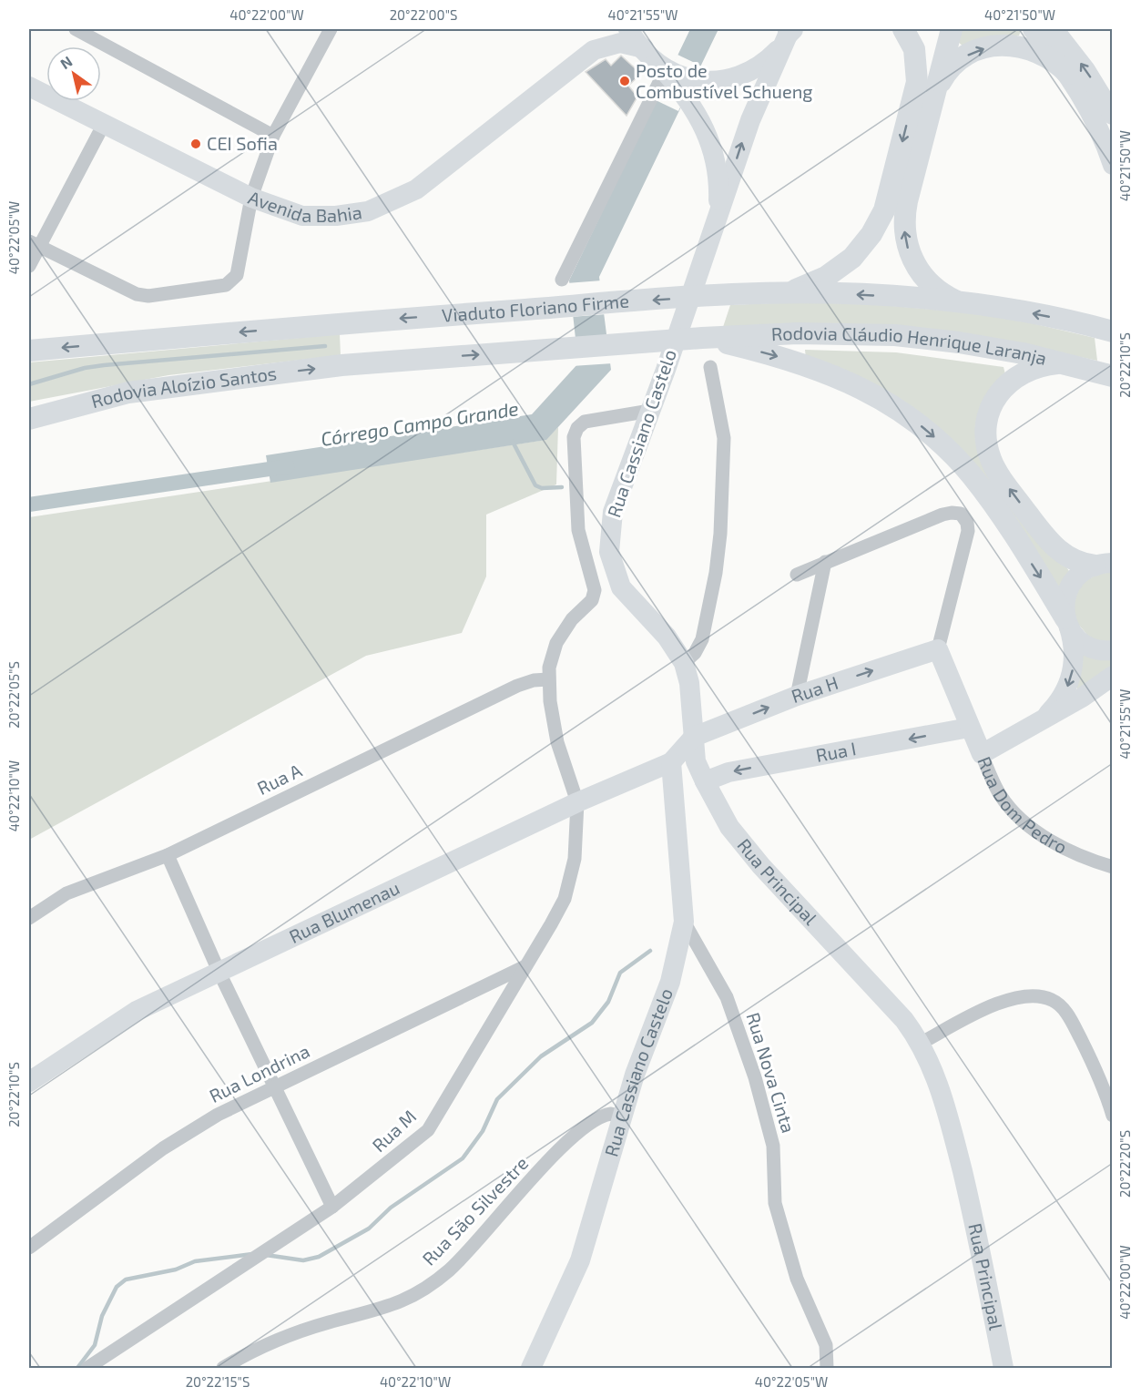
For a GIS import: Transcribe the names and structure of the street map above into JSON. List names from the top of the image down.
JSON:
{
  "streets": {
    "main road": ["Viaduto Floriano Firme", "Rodovia Cláudio Henrique Laranja", "Rodovia Aloízio Santos"],
    "street": [
      "Avenida Bahia",
      "Rua Cassiano Castelo",
      "Rua H",
      "Rua I",
      "Rua A",
      "Rua Dom Pedro",
      "Rua Principal",
      "Rua Blumenau",
      "Rua Nova Cinta",
      "Rua Londrina",
      "Rua M",
      "Rua São Silvestre"
    ]
  },
  "crossings": [
    ["Avenida Bahia", "Rua Cassiano Castelo"],
    ["Rodovia Cláudio Henrique Laranja", "Rodovia Aloízio Santos"],
    ["Rua Cassiano Castelo", "Rua Principal"],
    ["Rua Cassiano Castelo", "Rua Blumenau"],
    ["Rua Cassiano Castelo", "Rua Nova Cinta"],
    ["Rua Cassiano Castelo", "Rua São Silvestre"],
    ["Rua H", "Rua Dom Pedro"],
    ["Rua H", "Rua Principal"],
    ["Rua I", "Rua Dom Pedro"],
    ["Rua I", "Rua Principal"],
    ["Rua Blumenau", "Rua M"],
    ["Rua Londrina", "Rua M"]
  ],
  "one_way": [
    "Viaduto Floriano Firme",
    "Rodovia Aloízio Santos",
    "Rua H",
    "Rua I"
  ],
  "water": ["Córrego Campo Grande"],
  "places": ["Posto de Combustível Schueng", "CEI Sofia"],
  "north": "top left",
  "coordinates": [
    "40°22'00\"W",
    "20°22'00\"S",
    "40°21'55\"W",
    "40°21'50\"W",
    "40°22'05\"W",
    "20°22'10\"S",
    "20°22'05\"S",
    "40°22'10\"W",
    "20°22'20\"S",
    "20°22'15\"S"
  ]
}
